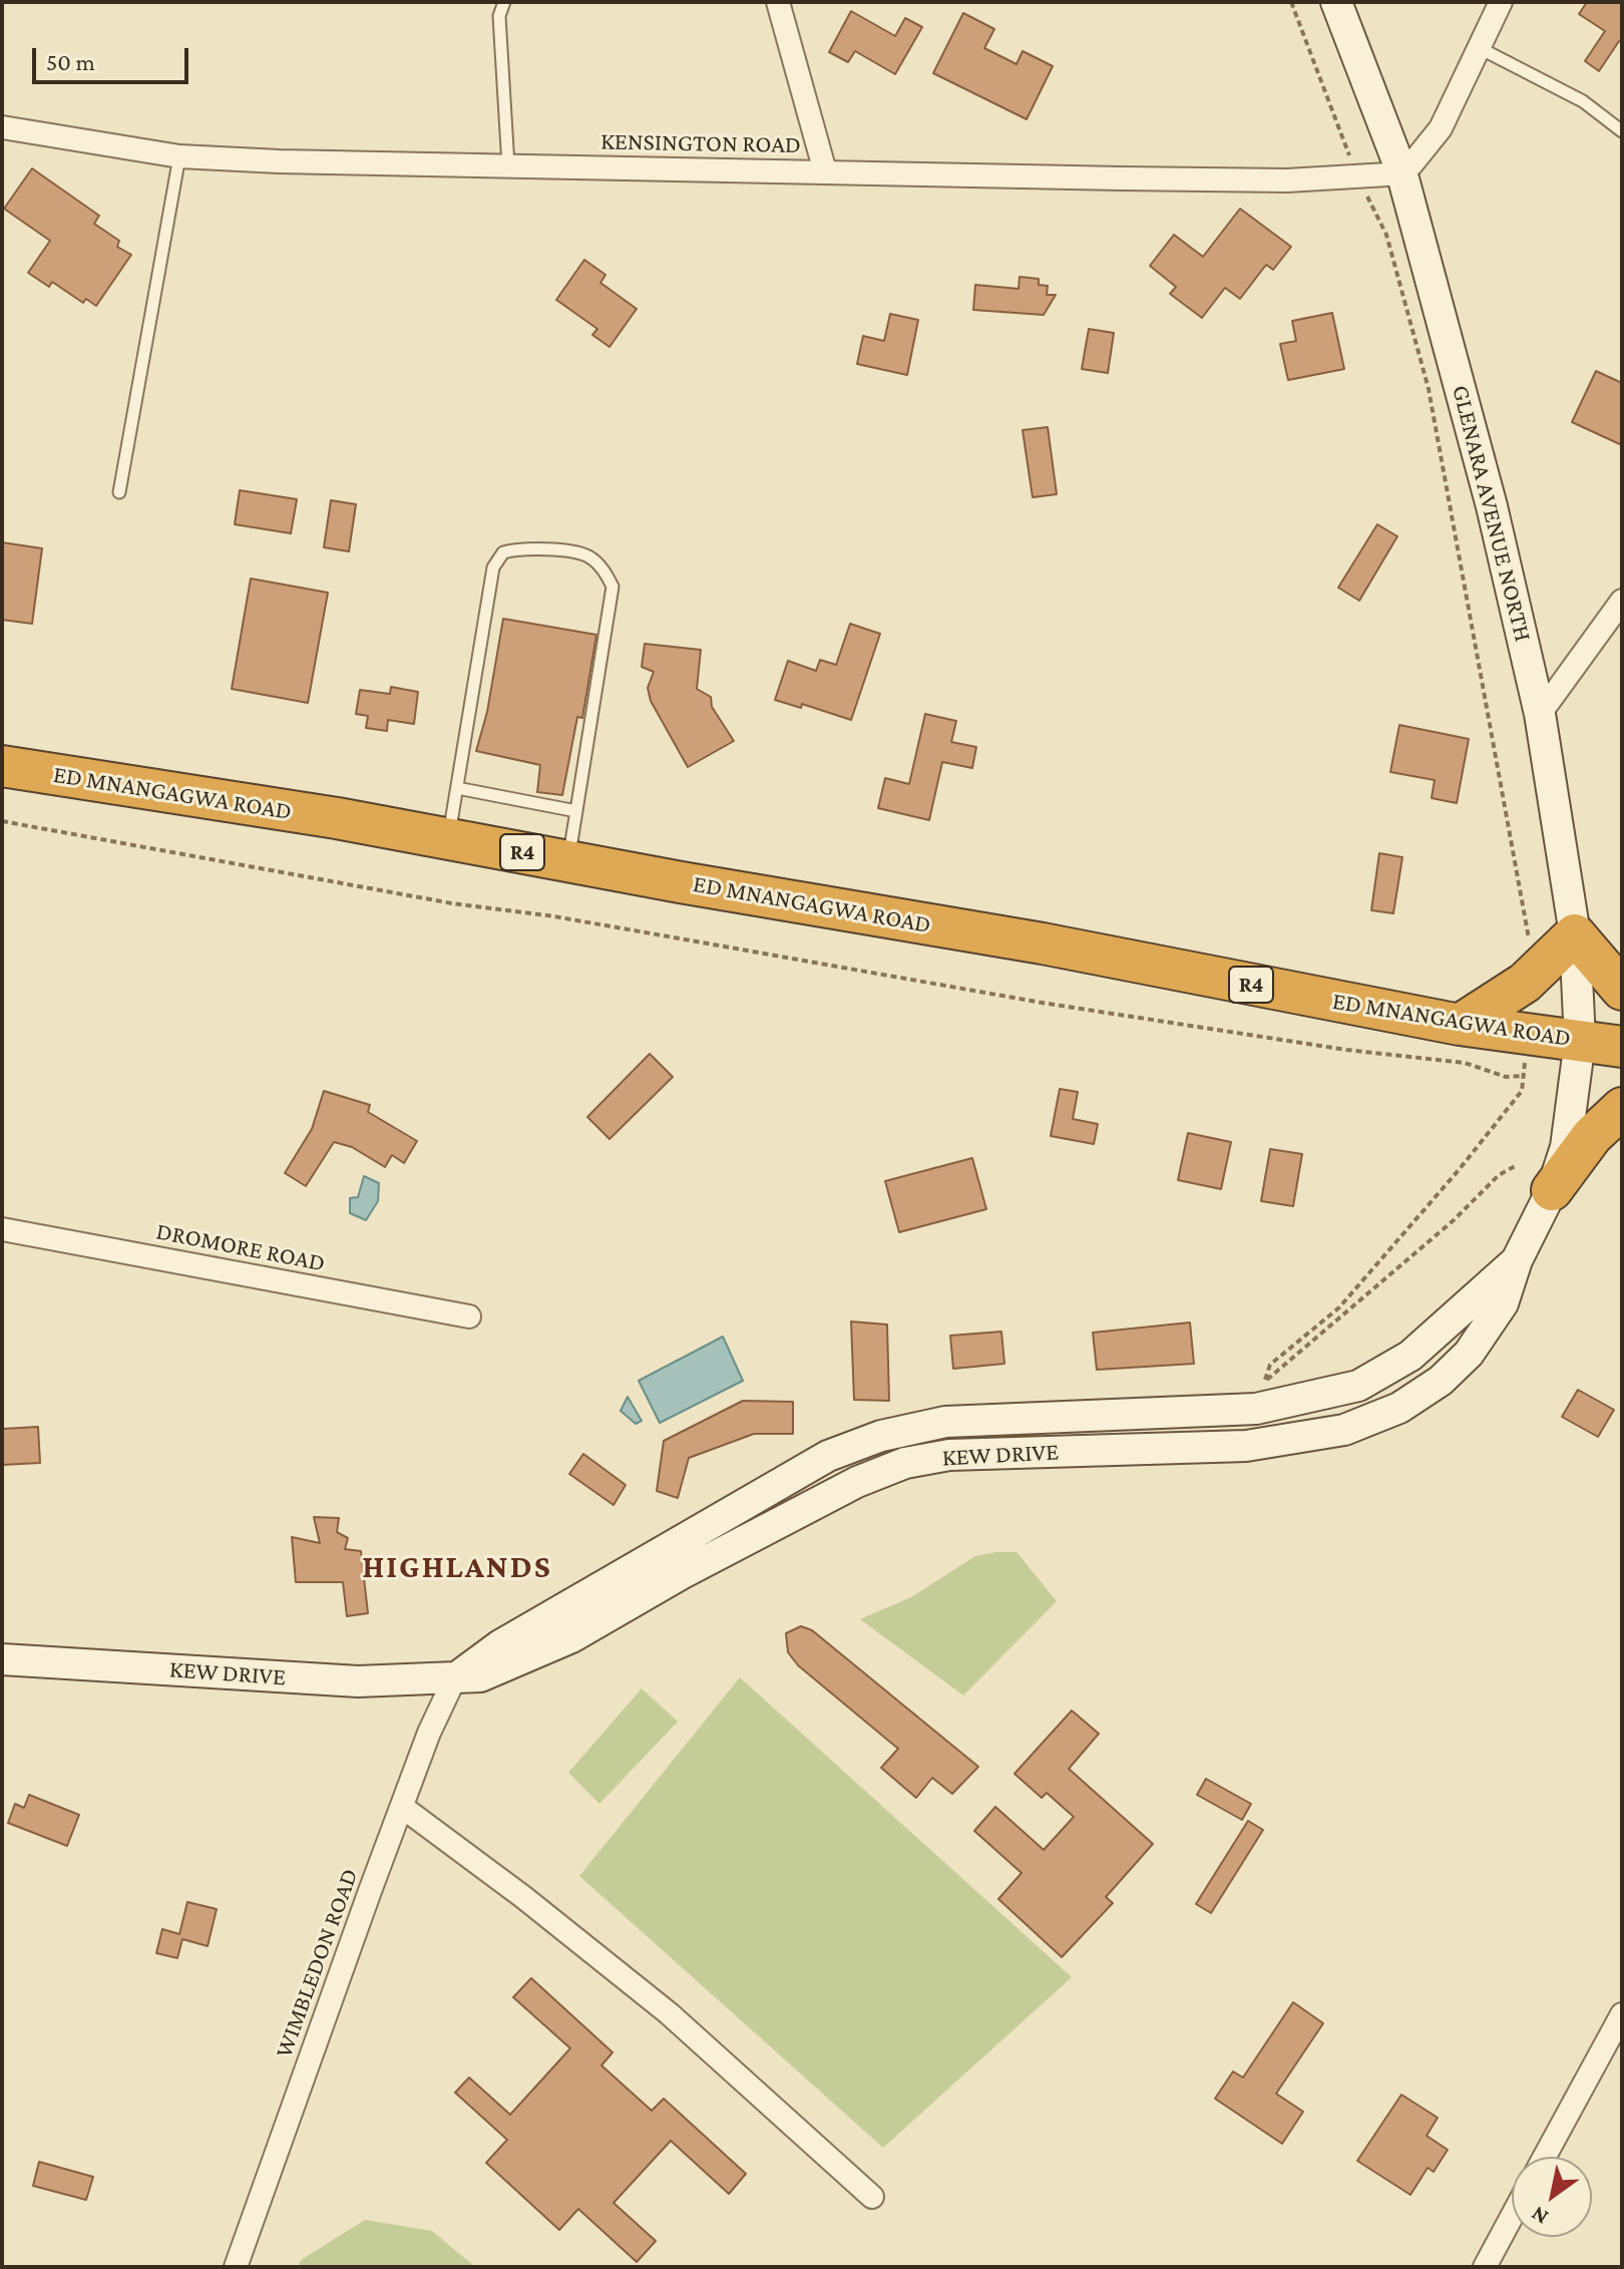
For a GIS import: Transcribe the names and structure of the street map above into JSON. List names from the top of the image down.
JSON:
{
  "streets": {
    "highway": ["ED MNANGAGWA ROAD", "R4"],
    "street": [
      "KENSINGTON ROAD",
      "GLENARA AVENUE NORTH",
      "DROMORE ROAD",
      "KEW DRIVE",
      "WIMBLEDON ROAD"
    ]
  },
  "crossings": [
    ["KENSINGTON ROAD", "GLENARA AVENUE NORTH"],
    ["GLENARA AVENUE NORTH", "ED MNANGAGWA ROAD"],
    ["GLENARA AVENUE NORTH", "KEW DRIVE"],
    ["ED MNANGAGWA ROAD", "KEW DRIVE"],
    ["KEW DRIVE", "WIMBLEDON ROAD"]
  ],
  "districts": ["HIGHLANDS"],
  "scale_bar": "50 m",
  "north": "bottom left"
}
